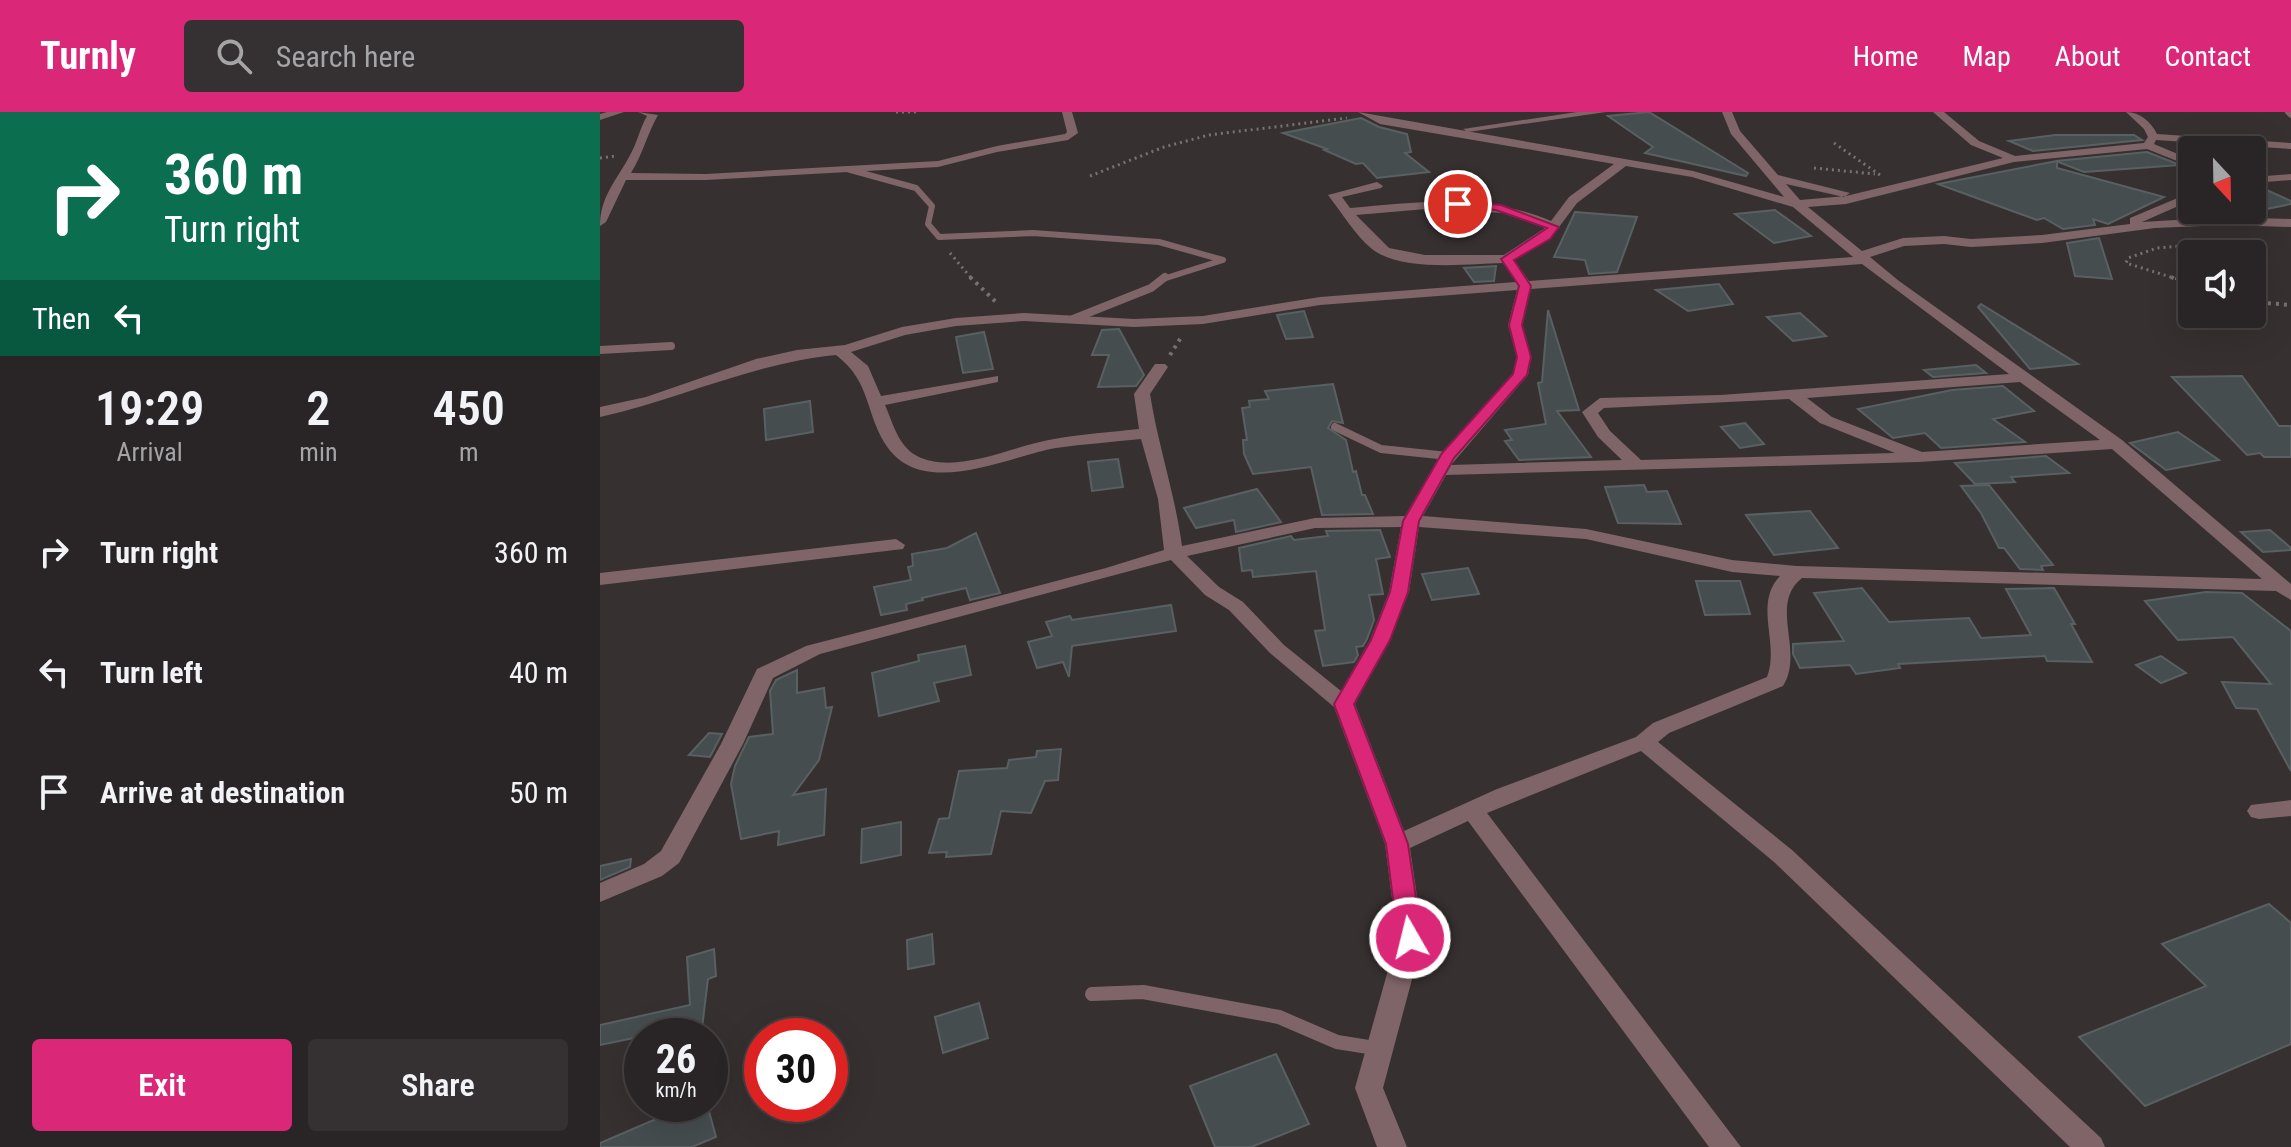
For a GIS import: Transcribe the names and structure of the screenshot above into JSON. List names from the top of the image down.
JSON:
{
  "north": "bottom",
  "page": {
    "header": "Turnly",
    "search": "Search here",
    "nav": [
      "Home",
      "Map",
      "About",
      "Contact"
    ],
    "turn": ["360 m", "Turn right"],
    "then": "Then",
    "eta": [
      "19:29",
      "Arrival",
      "2",
      "min",
      "450",
      "m"
    ],
    "list": [
      {
        "name": "Turn right",
        "value": "360 m"
      },
      {
        "name": "Turn left",
        "value": "40 m"
      },
      {
        "name": "Arrive at destination",
        "value": "50 m"
      }
    ],
    "speed": "26 km/h",
    "limit": "30",
    "buttons": ["Exit", "Share"]
  }
}
